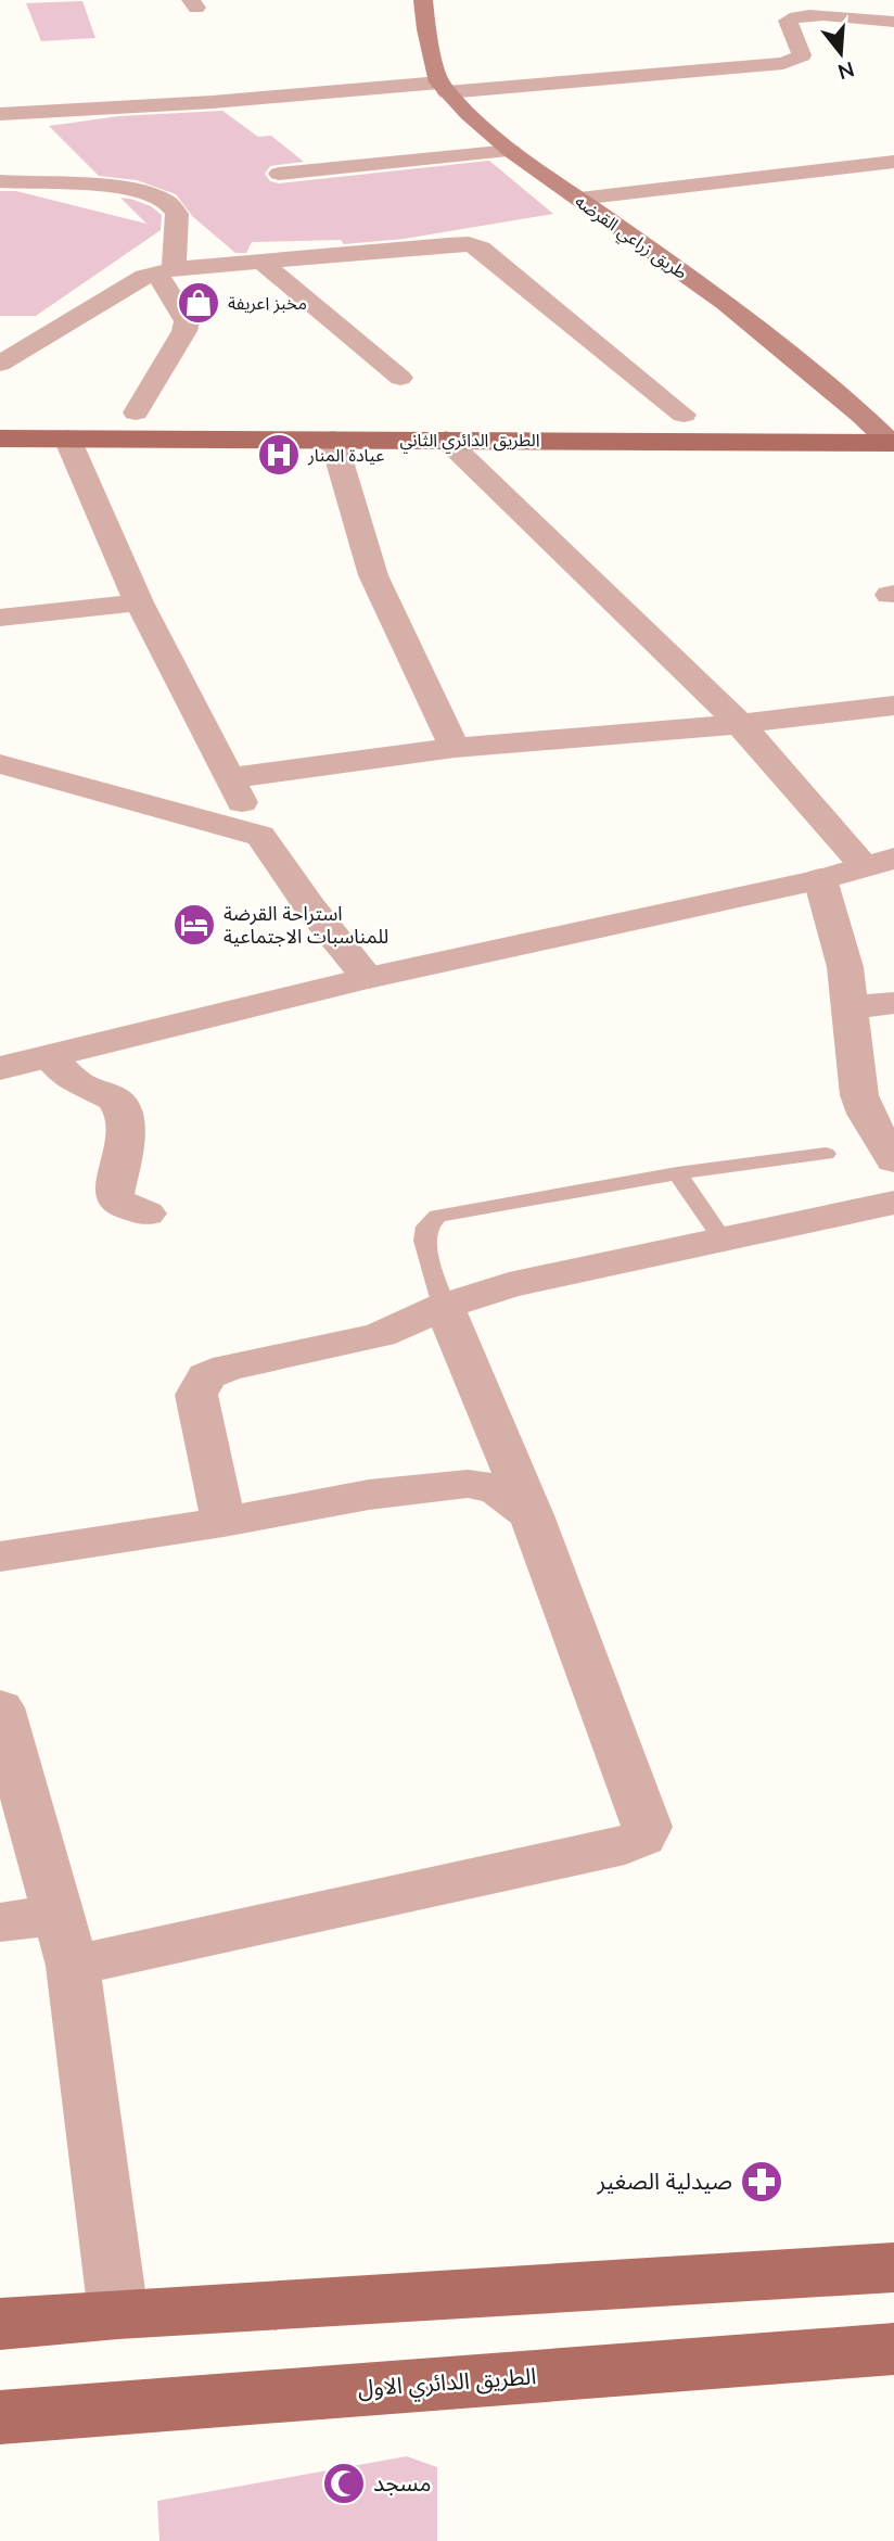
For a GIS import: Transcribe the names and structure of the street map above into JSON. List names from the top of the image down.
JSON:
{
  "streets": {
    "main road": ["طريق زراعي القرضه", "الطريق الدائري الثاني", "الطريق الدائري الاول"]
  },
  "crossings": [
    ["طريق زراعي القرضه", "الطريق الدائري الثاني"]
  ],
  "places": {
    "shop": ["مخبز اعريفة"],
    "hospital": ["عيادة المنار"],
    "hotel": ["استراحة القرضة للمناسبات الاجتماعية"],
    "pharmacy": ["صيدلية الصغير"],
    "mosque": ["مسجد"]
  },
  "north": "bottom"
}
